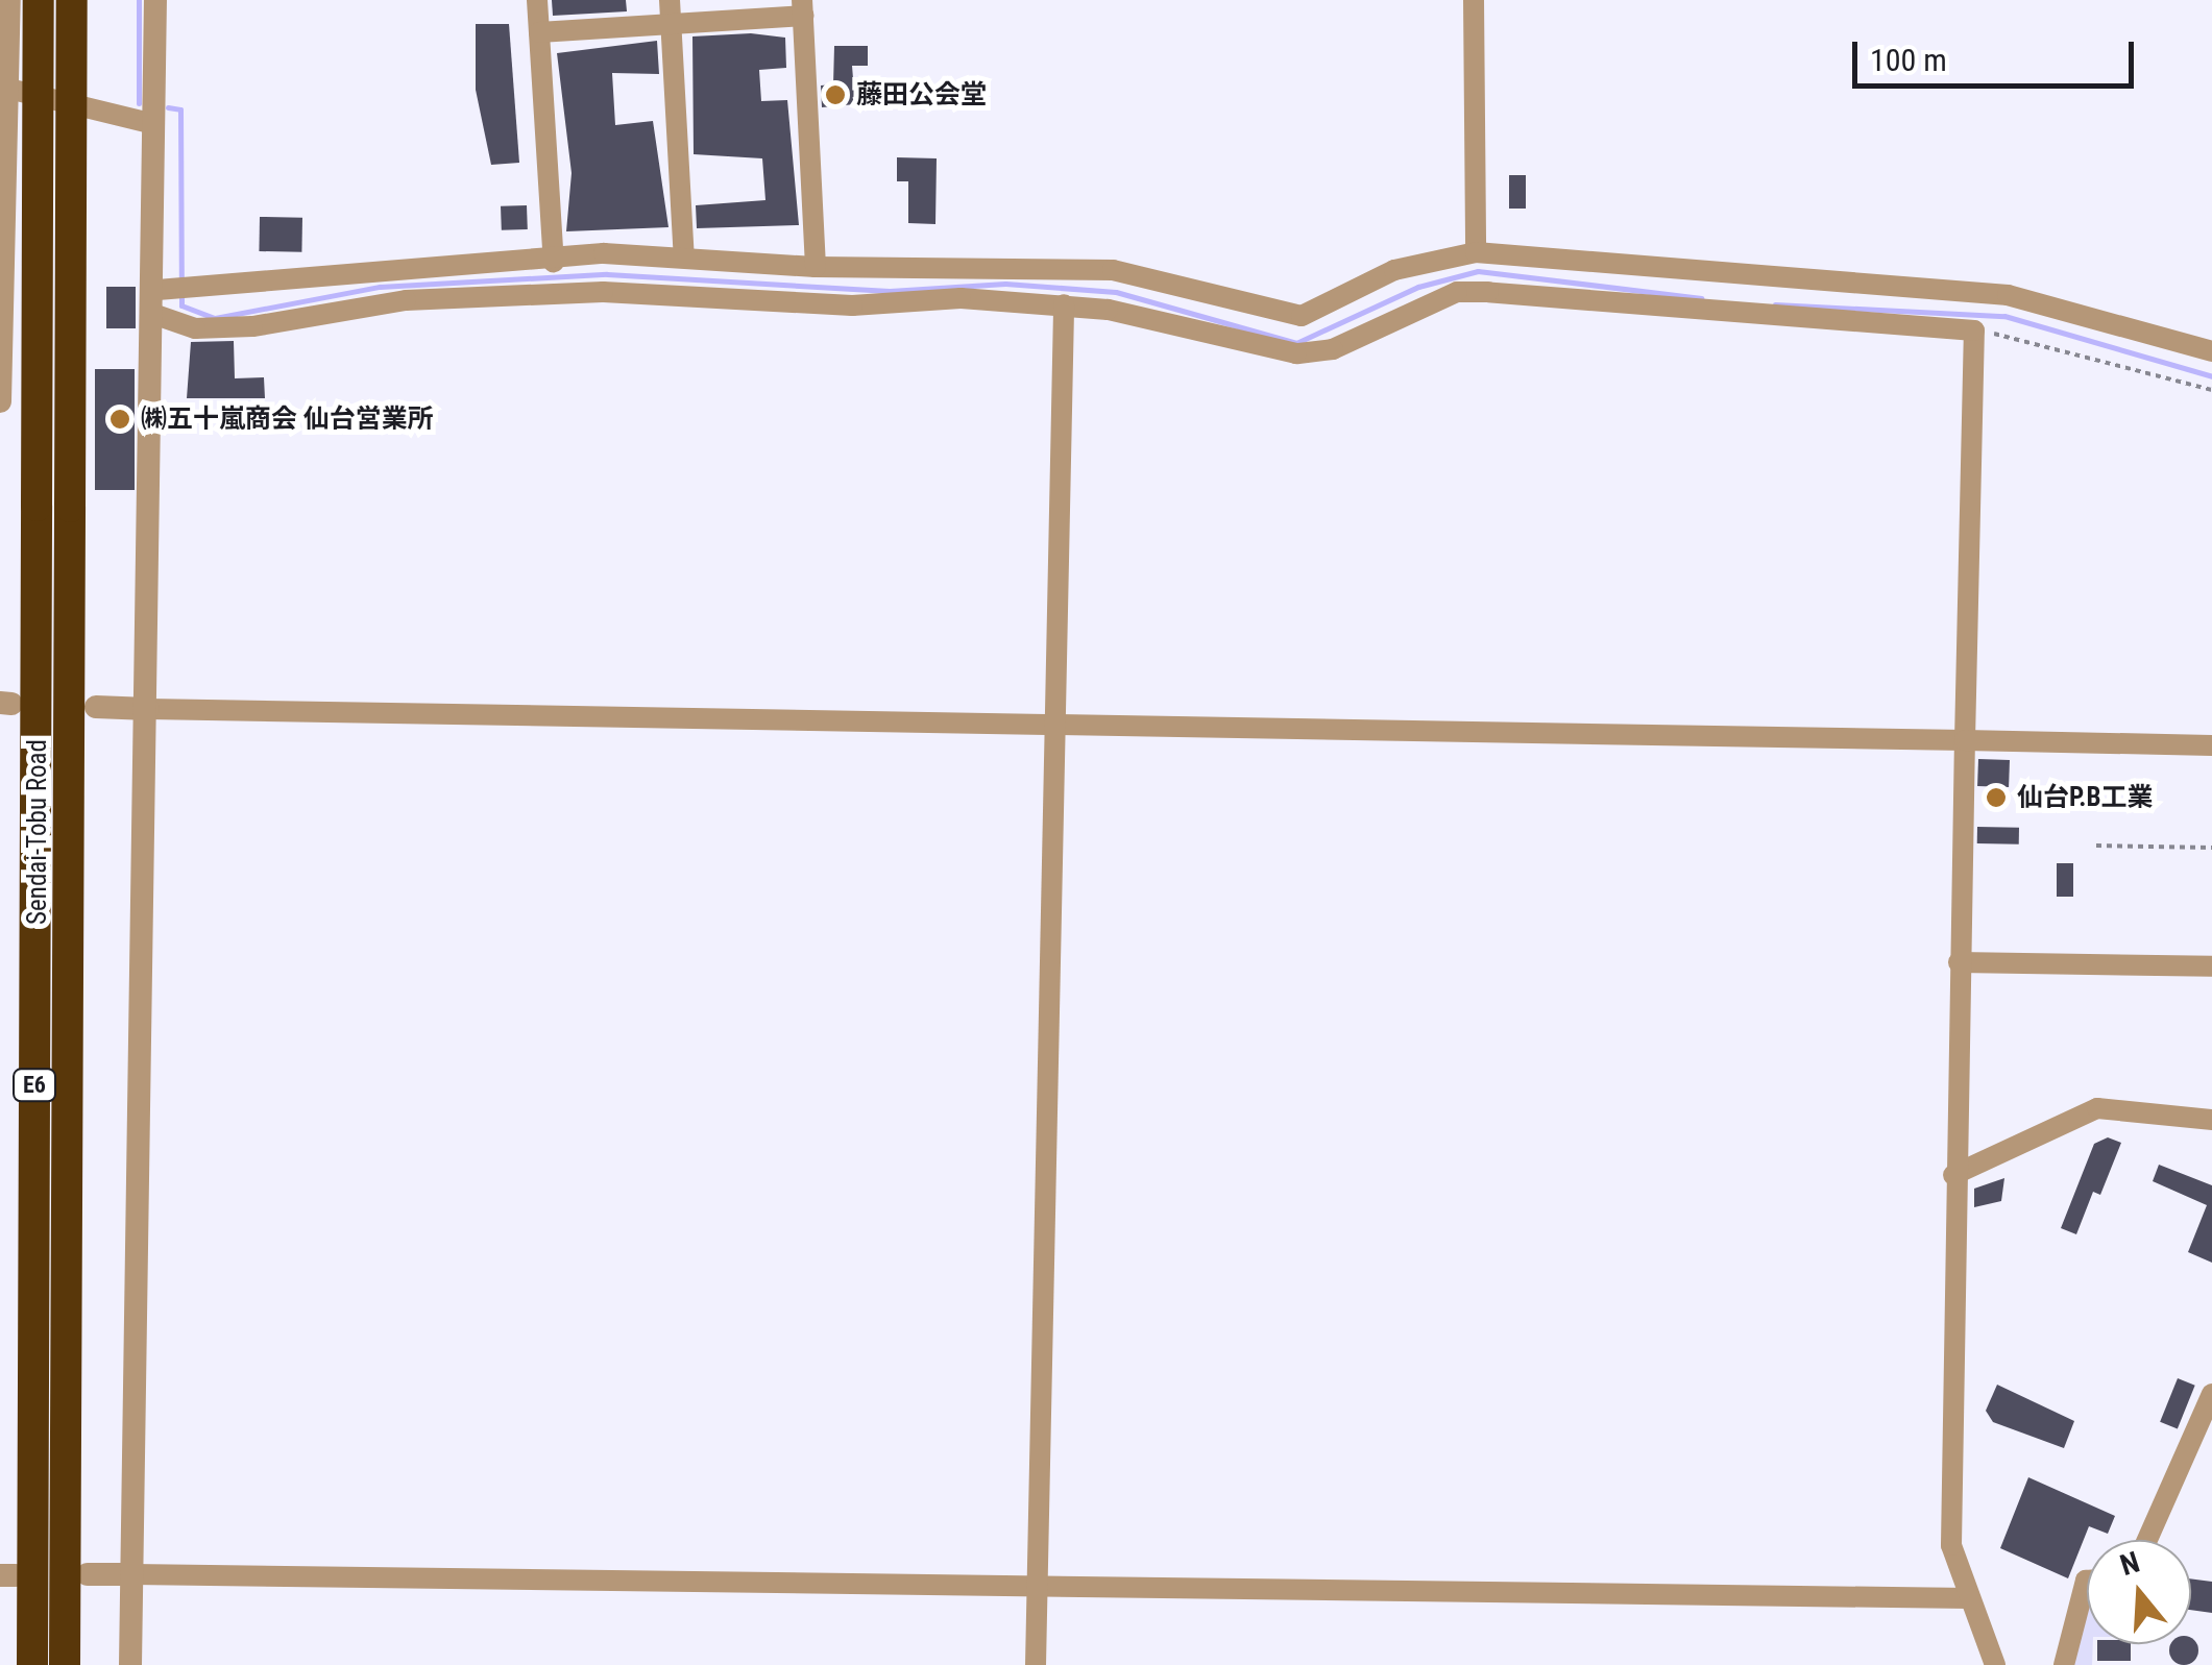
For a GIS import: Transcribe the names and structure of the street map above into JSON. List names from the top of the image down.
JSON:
{
  "streets": {
    "highway": ["Sendai-Tobu Road", "E6"]
  },
  "places": ["藤田公会堂", "㈱五十嵐商会 仙台営業所", "仙台P.B工業"],
  "scale_bar": "100 m",
  "north": "top"
}
